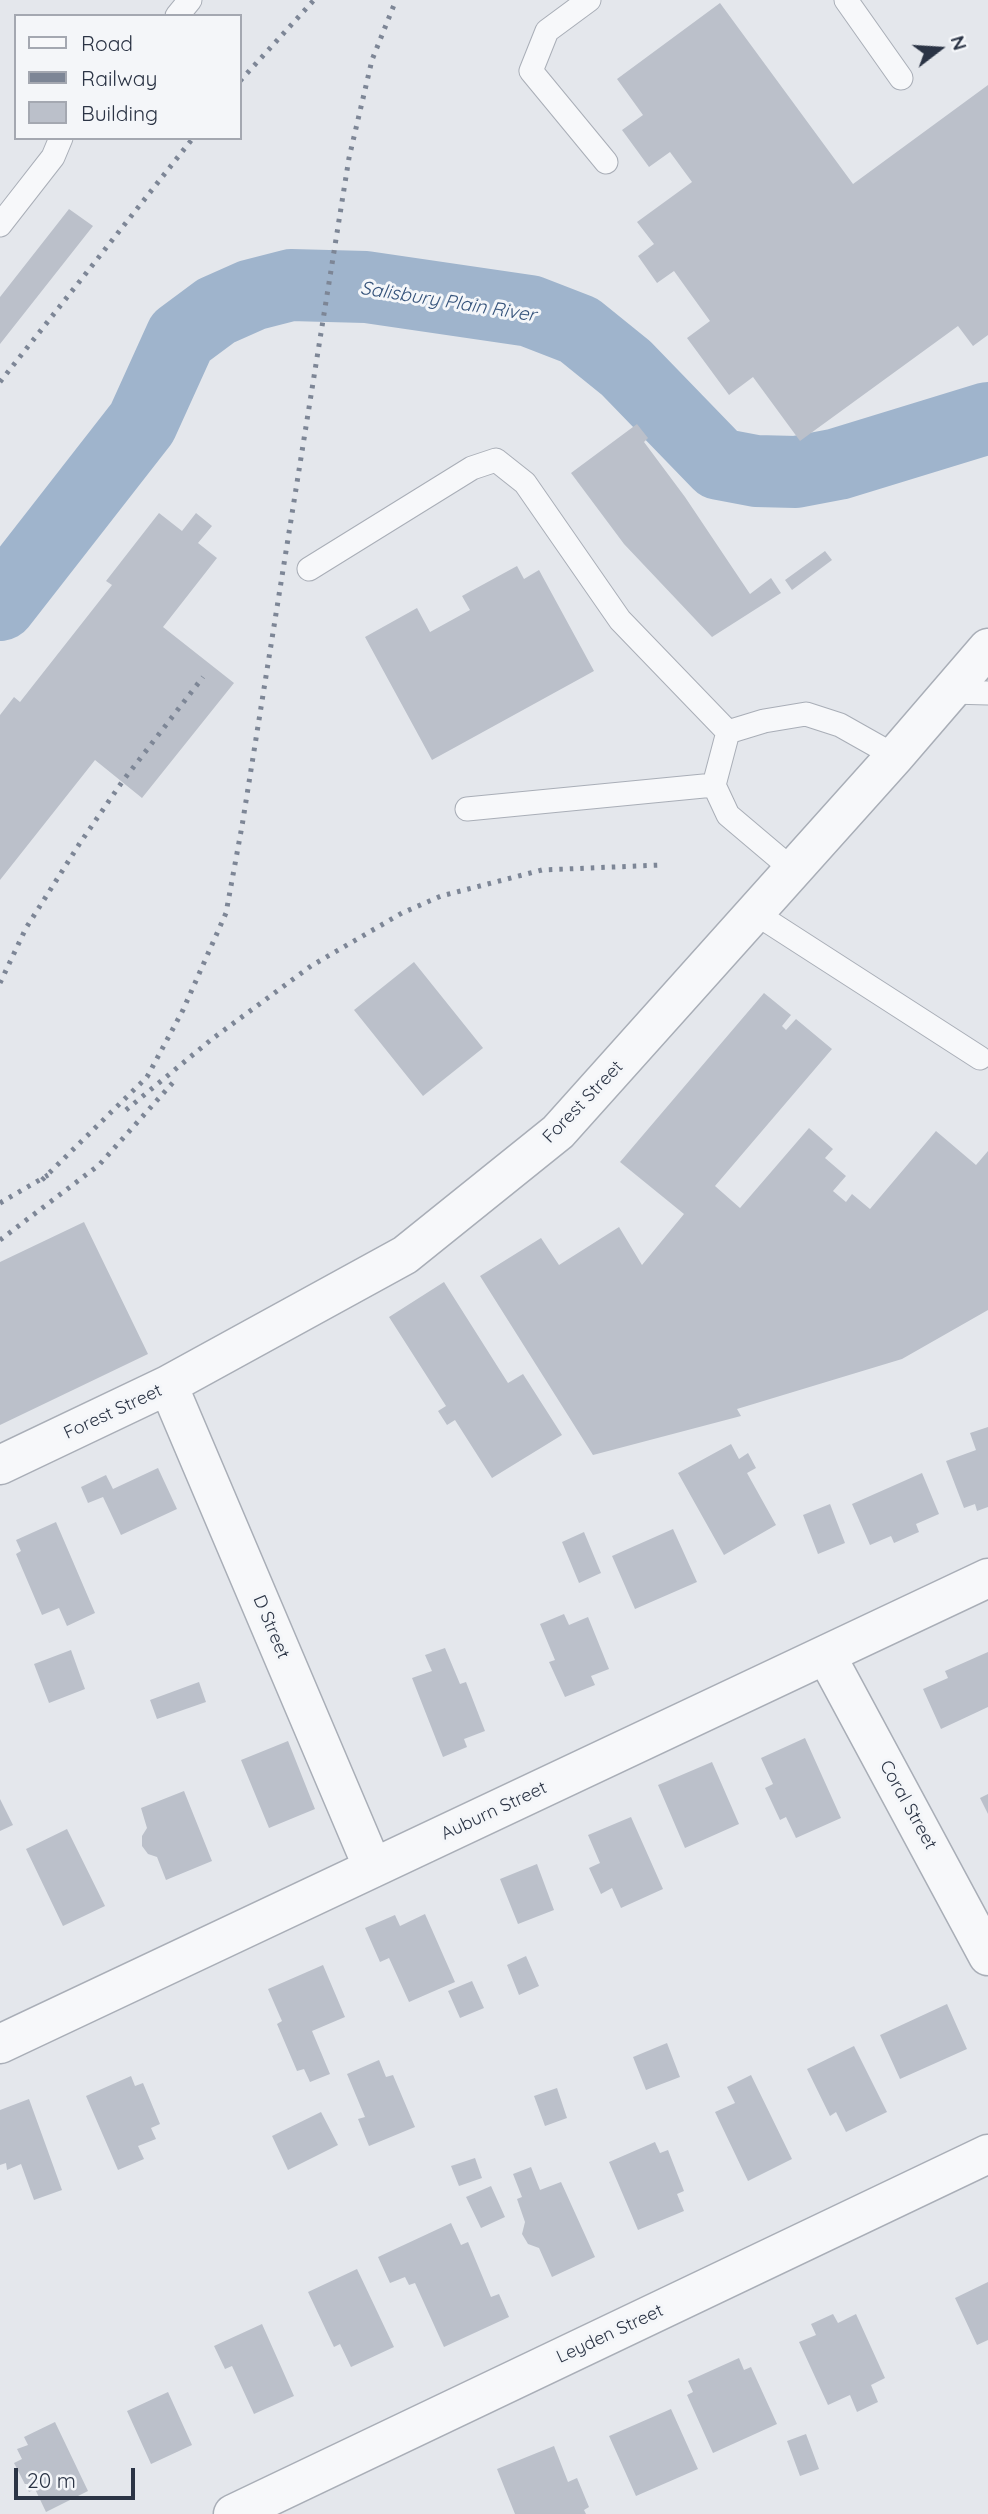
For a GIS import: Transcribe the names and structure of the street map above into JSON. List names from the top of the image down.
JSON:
{
  "streets": {
    "street": [
      "Forest Street",
      "D Street",
      "Coral Street",
      "Auburn Street",
      "Leyden Street"
    ]
  },
  "crossings": [
    ["Forest Street", "D Street"],
    ["D Street", "Auburn Street"],
    ["Coral Street", "Auburn Street"]
  ],
  "water": ["Salisbury Plain River"],
  "legend": ["Road", "Railway", "Building"],
  "scale_bar": "20 m",
  "north": "right"
}
